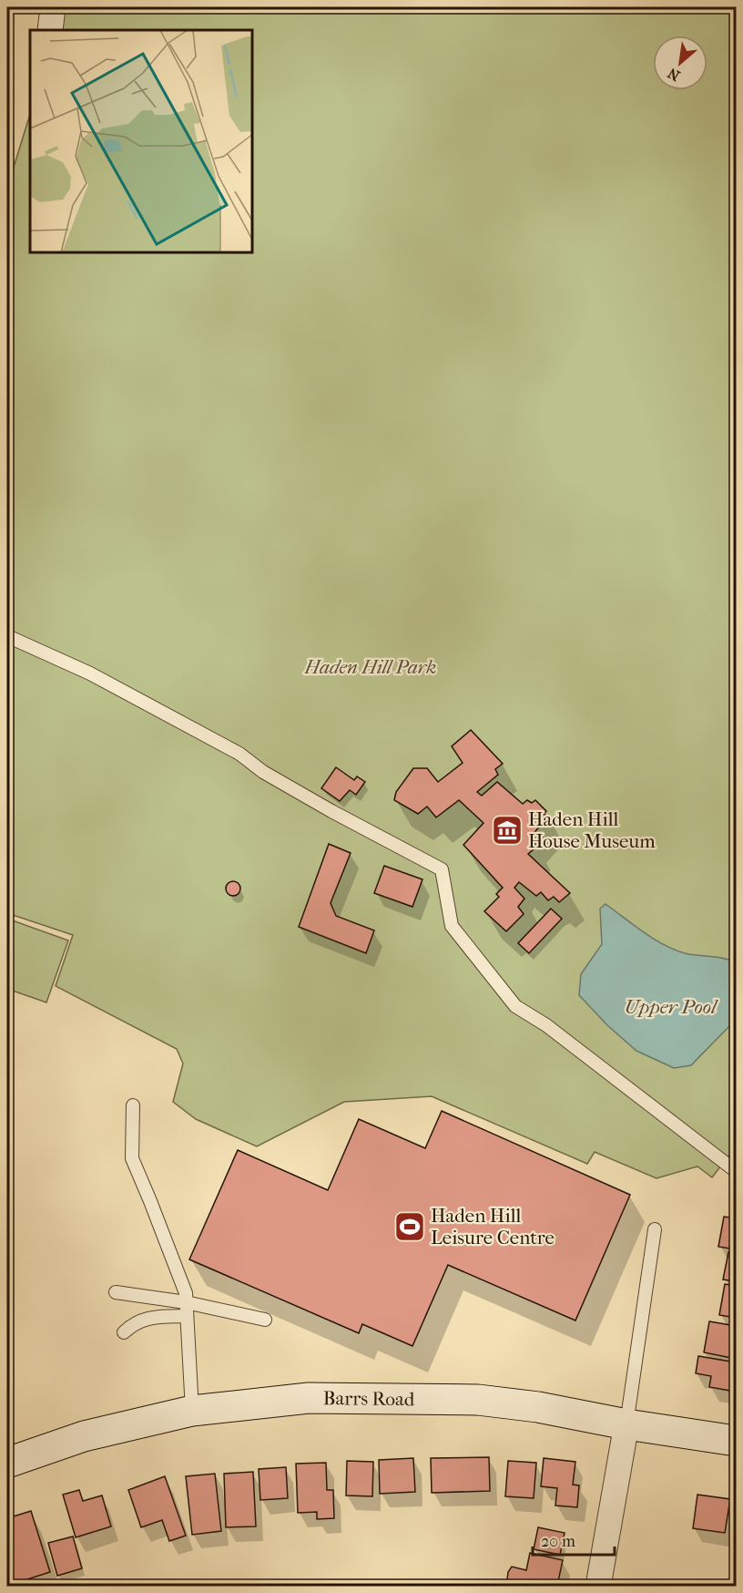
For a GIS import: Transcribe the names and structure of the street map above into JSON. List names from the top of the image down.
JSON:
{
  "streets": {
    "street": ["Barrs Road"]
  },
  "water": ["Upper Pool"],
  "parks": ["Haden Hill Park"],
  "places": {
    "museum": ["Haden Hill House Museum"],
    "sports": ["Haden Hill Leisure Centre"]
  },
  "scale_bar": "20 m",
  "north": "bottom left"
}
